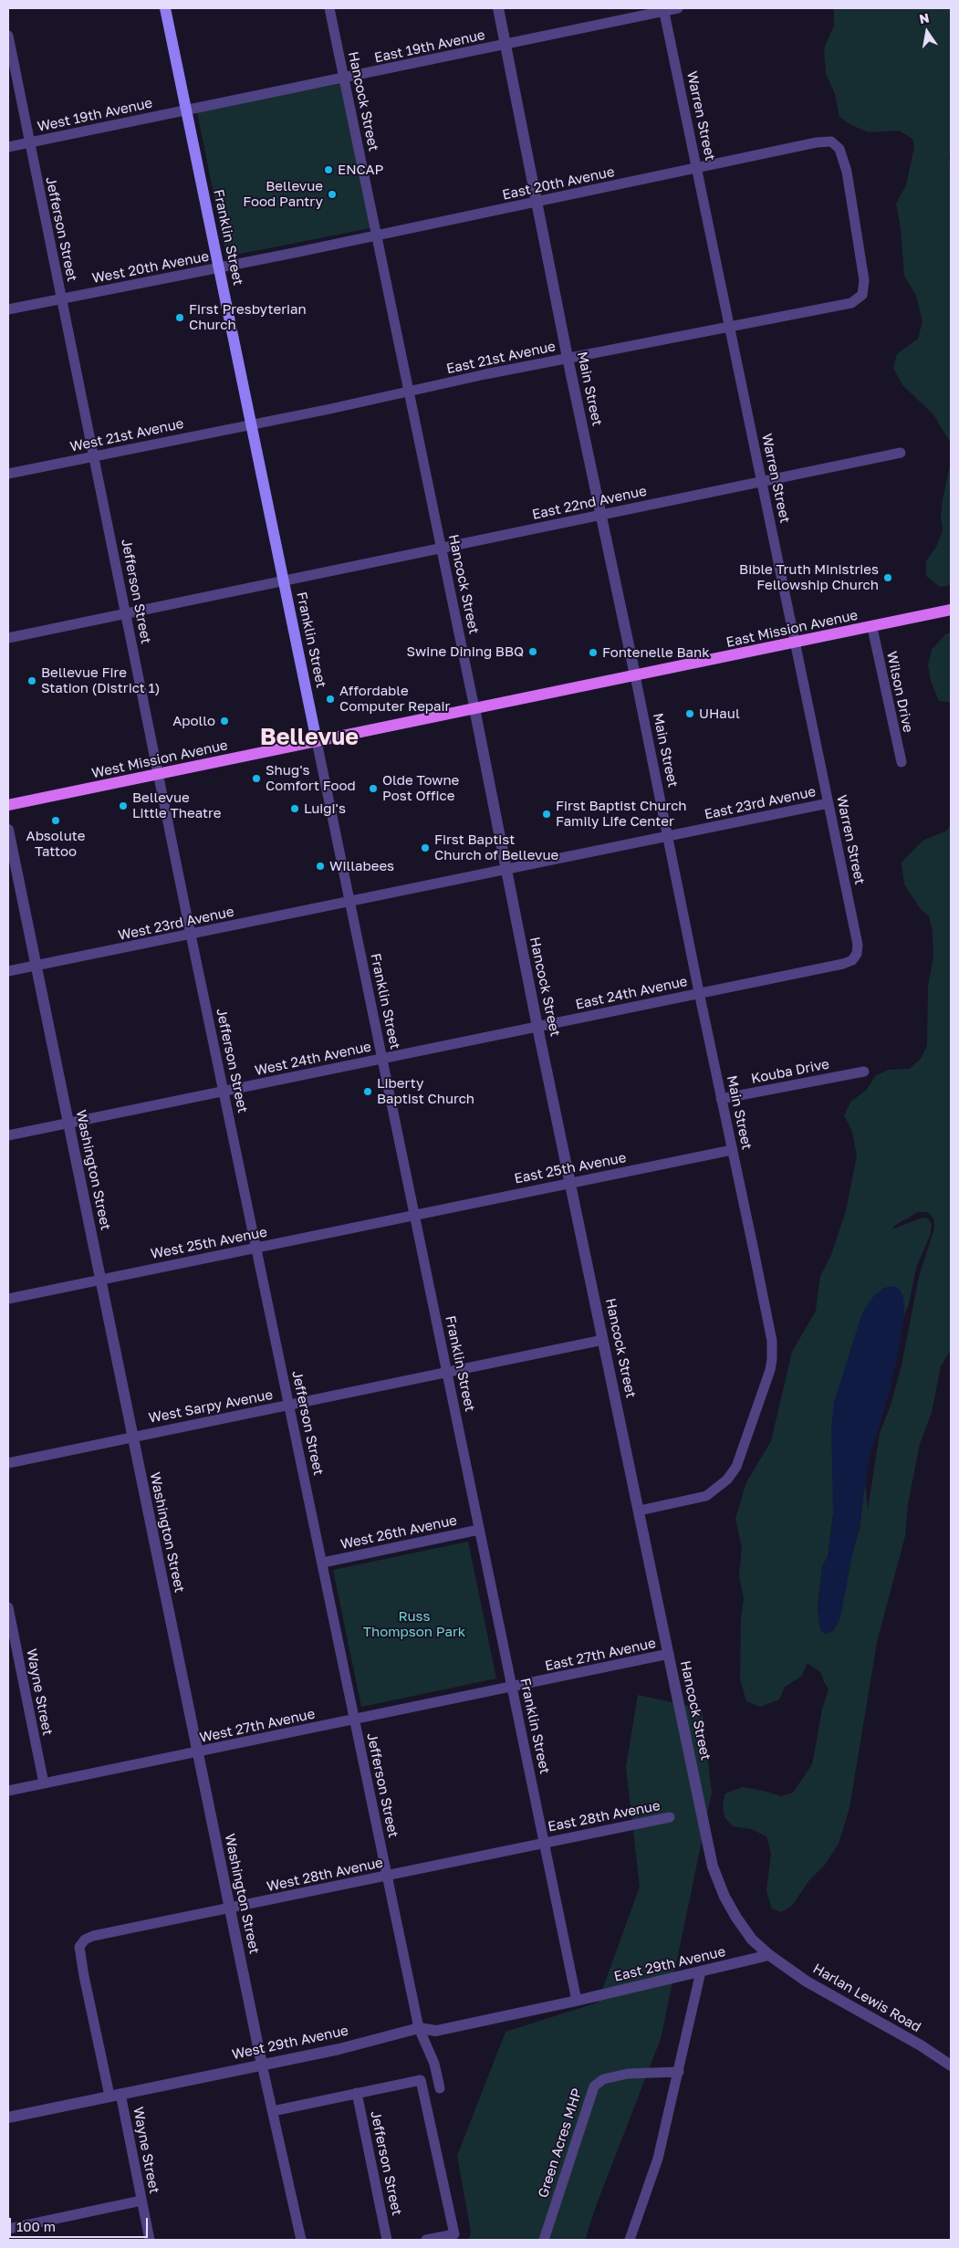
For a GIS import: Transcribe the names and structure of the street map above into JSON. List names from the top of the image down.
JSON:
{
  "streets": {
    "main road": ["Franklin Street", "East Mission Avenue", "West Mission Avenue"],
    "street": [
      "East 19th Avenue",
      "Hancock Street",
      "West 19th Avenue",
      "Warren Street",
      "East 20th Avenue",
      "Jefferson Street",
      "West 20th Avenue",
      "East 21st Avenue",
      "Main Street",
      "West 21st Avenue",
      "East 22nd Avenue",
      "Wilson Drive",
      "East 23rd Avenue",
      "West 23rd Avenue",
      "East 24th Avenue",
      "West 24th Avenue",
      "Kouba Drive",
      "East 25th Avenue",
      "Washington Street",
      "West 25th Avenue",
      "West Sarpy Avenue",
      "West 26th Avenue",
      "East 27th Avenue",
      "Wayne Street",
      "West 27th Avenue",
      "East 28th Avenue",
      "West 28th Avenue",
      "East 29th Avenue",
      "Harlan Lewis Road",
      "West 29th Avenue",
      "Green Acres MHP"
    ]
  },
  "crossings": [
    ["East 19th Avenue", "Hancock Street"],
    ["East 19th Avenue", "West 19th Avenue"],
    ["East 19th Avenue", "Warren Street"],
    ["East 19th Avenue", "Franklin Street"],
    ["East 19th Avenue", "Main Street"],
    ["Hancock Street", "East 20th Avenue"],
    ["Hancock Street", "East 21st Avenue"],
    ["Hancock Street", "Main Street"],
    ["Hancock Street", "East 22nd Avenue"],
    ["Hancock Street", "East Mission Avenue"],
    ["Hancock Street", "East 23rd Avenue"],
    ["Hancock Street", "East 24th Avenue"],
    ["Hancock Street", "East 25th Avenue"],
    ["Hancock Street", "West Sarpy Avenue"],
    ["Hancock Street", "East 27th Avenue"],
    ["Hancock Street", "East 29th Avenue"],
    ["Hancock Street", "Harlan Lewis Road"],
    ["West 19th Avenue", "Jefferson Street"],
    ["West 19th Avenue", "Franklin Street"],
    ["Warren Street", "East 20th Avenue"],
    ["Warren Street", "East 21st Avenue"],
    ["Warren Street", "East 22nd Avenue"],
    ["Warren Street", "East Mission Avenue"],
    ["Warren Street", "East 23rd Avenue"],
    ["Warren Street", "East 24th Avenue"],
    ["East 20th Avenue", "Franklin Street"],
    ["East 20th Avenue", "West 20th Avenue"],
    ["East 20th Avenue", "East 21st Avenue"],
    ["East 20th Avenue", "Main Street"],
    ["Jefferson Street", "West 20th Avenue"],
    ["Jefferson Street", "West 21st Avenue"],
    ["Jefferson Street", "East 22nd Avenue"],
    ["Jefferson Street", "West Mission Avenue"],
    ["Jefferson Street", "West 23rd Avenue"],
    ["Jefferson Street", "West 24th Avenue"],
    ["Jefferson Street", "West 25th Avenue"],
    ["Jefferson Street", "West Sarpy Avenue"],
    ["Jefferson Street", "West 26th Avenue"],
    ["Jefferson Street", "West 27th Avenue"],
    ["Jefferson Street", "West 28th Avenue"],
    ["Jefferson Street", "West 29th Avenue"],
    ["Franklin Street", "West 20th Avenue"],
    ["Franklin Street", "East 21st Avenue"],
    ["Franklin Street", "West 21st Avenue"],
    ["Franklin Street", "East 22nd Avenue"],
    ["Franklin Street", "East Mission Avenue"],
    ["Franklin Street", "West Mission Avenue"],
    ["Franklin Street", "East 23rd Avenue"],
    ["Franklin Street", "West 23rd Avenue"],
    ["Franklin Street", "East 24th Avenue"],
    ["Franklin Street", "West 24th Avenue"],
    ["Franklin Street", "East 25th Avenue"],
    ["Franklin Street", "West 25th Avenue"],
    ["Franklin Street", "West Sarpy Avenue"],
    ["Franklin Street", "West 26th Avenue"],
    ["Franklin Street", "East 27th Avenue"],
    ["Franklin Street", "West 27th Avenue"],
    ["Franklin Street", "East 28th Avenue"],
    ["Franklin Street", "West 28th Avenue"],
    ["Franklin Street", "East 29th Avenue"],
    ["Franklin Street", "West 29th Avenue"],
    ["East 21st Avenue", "Main Street"],
    ["East 21st Avenue", "West 21st Avenue"],
    ["Main Street", "East 22nd Avenue"],
    ["Main Street", "East Mission Avenue"],
    ["Main Street", "East 23rd Avenue"],
    ["Main Street", "East 24th Avenue"],
    ["Main Street", "Kouba Drive"],
    ["Main Street", "East 25th Avenue"],
    ["East Mission Avenue", "Wilson Drive"],
    ["East Mission Avenue", "West Mission Avenue"],
    ["East 23rd Avenue", "West 23rd Avenue"],
    ["West 23rd Avenue", "Washington Street"],
    ["East 24th Avenue", "West 24th Avenue"],
    ["West 24th Avenue", "Washington Street"],
    ["East 25th Avenue", "West 25th Avenue"],
    ["Washington Street", "West 25th Avenue"],
    ["Washington Street", "West Sarpy Avenue"],
    ["Washington Street", "West 27th Avenue"],
    ["Washington Street", "West 28th Avenue"],
    ["Washington Street", "West 29th Avenue"],
    ["East 27th Avenue", "West 27th Avenue"],
    ["Wayne Street", "West 27th Avenue"],
    ["Wayne Street", "West 28th Avenue"],
    ["Wayne Street", "West 29th Avenue"],
    ["East 28th Avenue", "West 28th Avenue"],
    ["East 29th Avenue", "Harlan Lewis Road"],
    ["East 29th Avenue", "West 29th Avenue"]
  ],
  "districts": ["Bellevue"],
  "parks": ["Russ Thompson Park"],
  "places": [
    "ENCAP",
    "Bellevue Food Pantry",
    "First Presbyterian Church",
    "Bible Truth Ministries Fellowship Church",
    "Swine Dining BBQ",
    "Fontenelle Bank",
    "Bellevue Fire Station (District 1)",
    "Affordable Computer Repair",
    "UHaul",
    "Apollo",
    "Shug's Comfort Food",
    "Olde Towne Post Office",
    "Bellevue Little Theatre",
    "Luigi's",
    "First Baptist Church Family Life Center",
    "Absolute Tattoo",
    "First Baptist Church of Bellevue",
    "Willabees",
    "Liberty Baptist Church"
  ],
  "scale_bar": "100 m",
  "north": "top"
}
